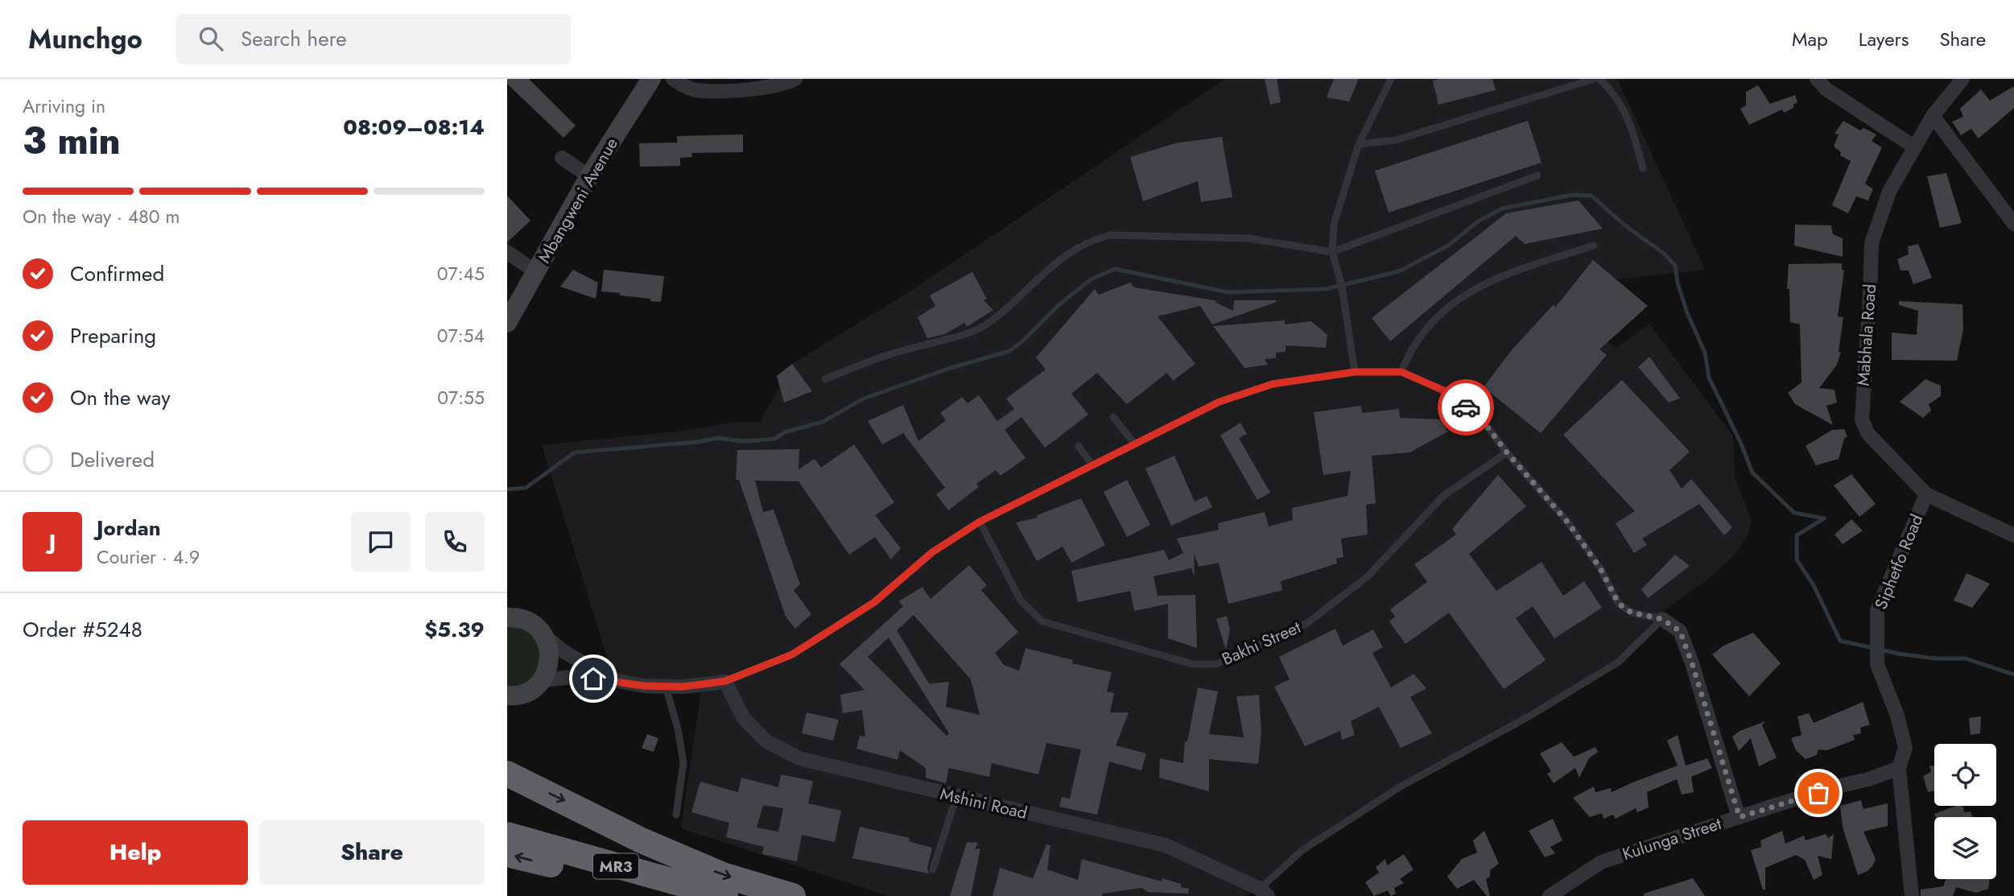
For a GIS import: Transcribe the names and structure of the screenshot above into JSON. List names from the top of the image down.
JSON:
{
  "streets": {
    "highway": ["MR3"],
    "street": [
      "Mbangweni Avenue",
      "Mabhala Road",
      "Siphetfo Road",
      "Mshini Road",
      "Kulunga Street"
    ],
    "lane": ["Bakhi Street"]
  },
  "crossings": [
    ["Mabhala Road", "Siphetfo Road"],
    ["Siphetfo Road", "Kulunga Street"]
  ],
  "page": {
    "header": "Munchgo",
    "search": "Search here",
    "nav": ["Map", "Layers", "Share"],
    "heading": ["3 min", "Arriving in", "08:09–08:14"],
    "panel": [
      "Jordan",
      "Courier · 4.9",
      "Order #5248",
      "$5.39"
    ],
    "bar": "On the way · 480 m",
    "list": [
      ["Confirmed", "07:45"],
      ["Preparing", "07:54"],
      ["On the way", "07:55"],
      "Delivered"
    ],
    "round": "J",
    "buttons": ["Help", "Share"]
  }
}
